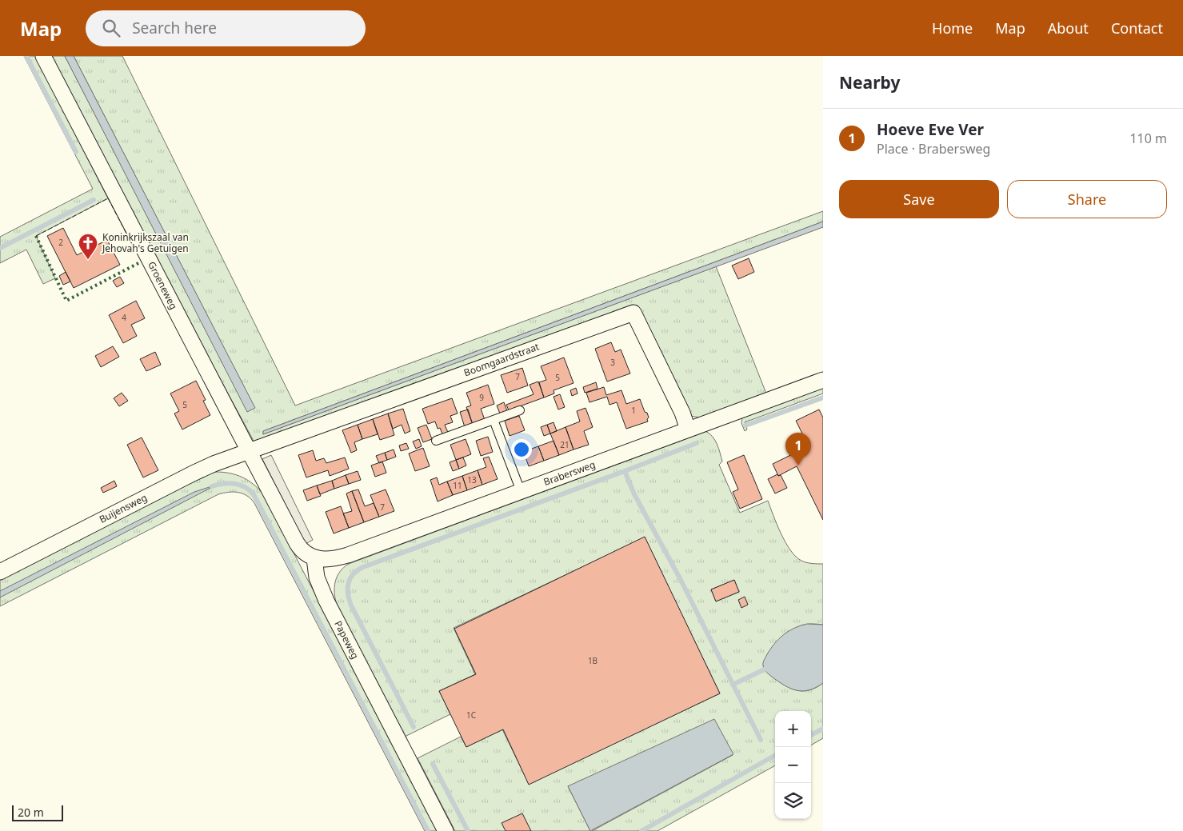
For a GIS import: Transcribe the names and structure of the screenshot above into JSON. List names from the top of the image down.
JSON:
{
  "streets": {
    "street": [
      "Groeneweg",
      "Boomgaardstraat",
      "Brabersweg",
      "Buijensweg",
      "Papeweg"
    ]
  },
  "crossings": [
    ["Groeneweg", "Boomgaardstraat"],
    ["Groeneweg", "Buijensweg"],
    ["Boomgaardstraat", "Brabersweg"],
    ["Boomgaardstraat", "Buijensweg"],
    ["Brabersweg", "Papeweg"]
  ],
  "places": {
    "church": ["Koninkrijkszaal van Jehovah's Getuigen"]
  },
  "house_numbers": [
    "2",
    "4",
    "3",
    "7",
    "5",
    "9",
    "5",
    "1",
    "21",
    "13",
    "11",
    "7",
    "1B",
    "1C"
  ],
  "scale_bar": "20 m",
  "page": {
    "header": "Map",
    "search": "Search here",
    "nav": [
      "Home",
      "Map",
      "About",
      "Contact"
    ],
    "heading": "Nearby",
    "list": [
      {
        "mark": "1",
        "name": "Hoeve Eve Ver",
        "note": "Place · Brabersweg",
        "value": "110 m"
      }
    ],
    "buttons": ["Save", "Share"],
    "pins": "1",
    "map_buttons": ["+", "−"],
    "scale": "20 m"
  }
}
